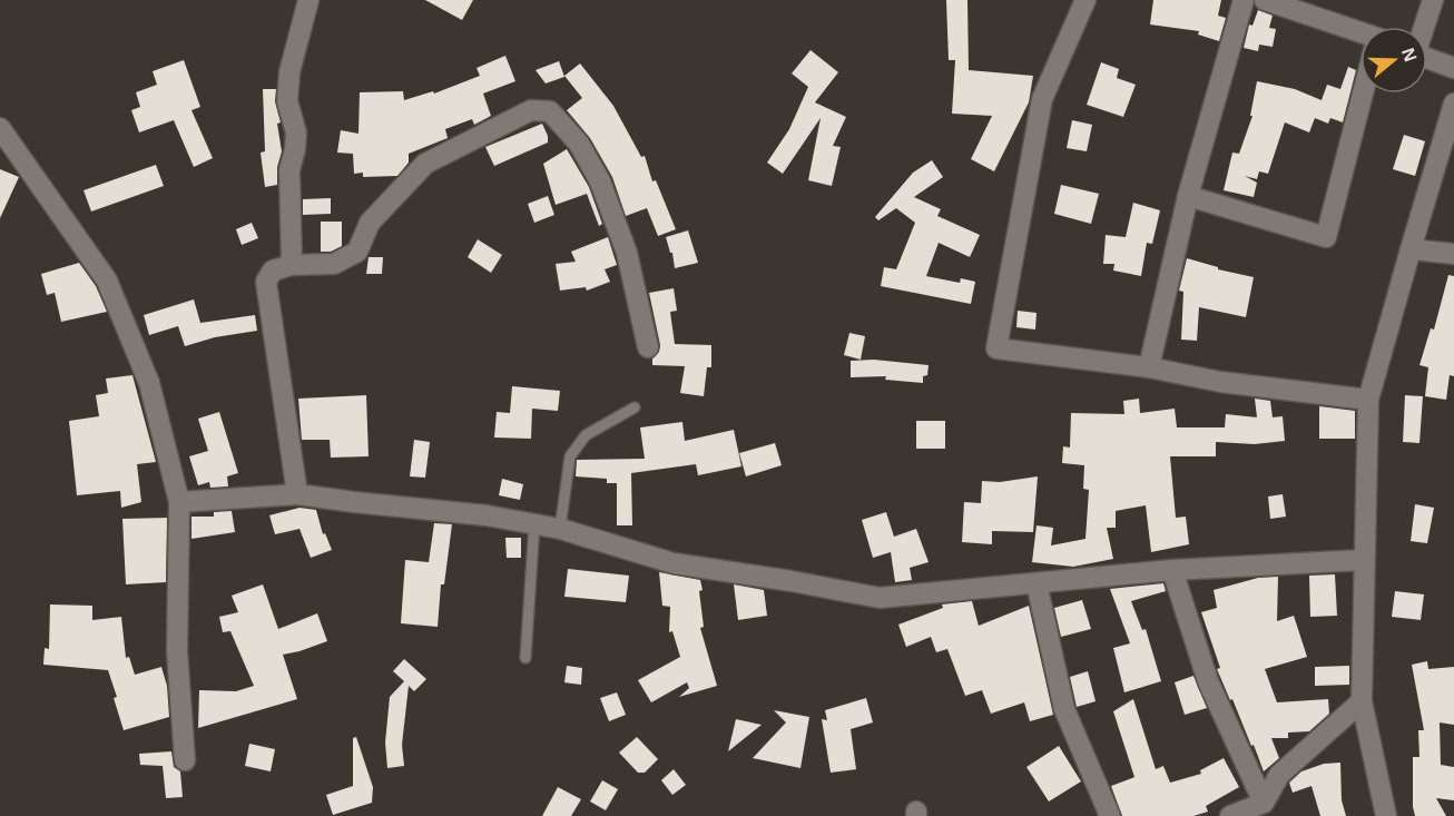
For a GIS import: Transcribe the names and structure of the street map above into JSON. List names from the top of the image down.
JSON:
{
  "north": "right"
}
